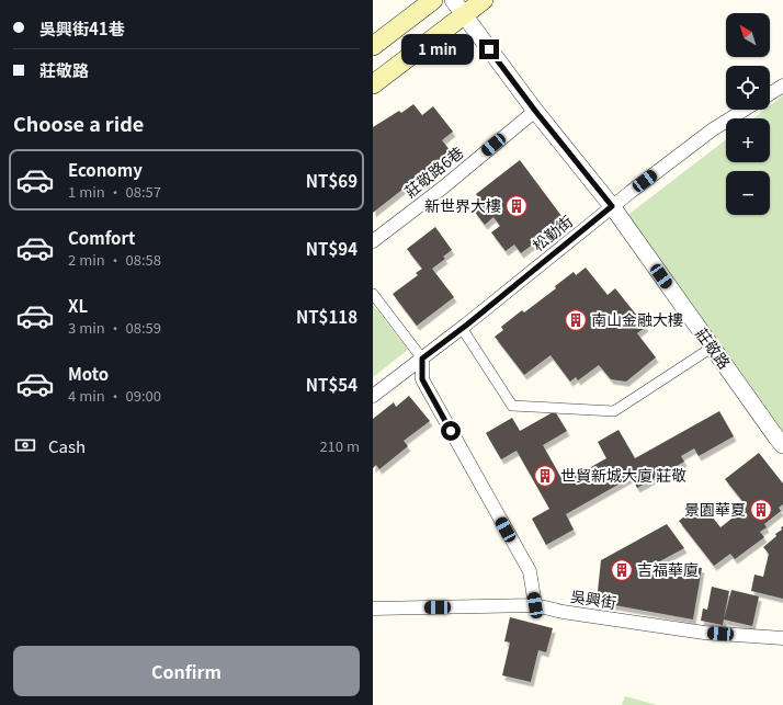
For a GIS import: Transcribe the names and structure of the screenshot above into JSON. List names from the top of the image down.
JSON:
{
  "streets": {
    "street": [
      "莊敬路6巷",
      "松勤街",
      "莊敬路",
      "吳興街"
    ]
  },
  "crossings": [
    ["莊敬路6巷", "莊敬路"],
    ["松勤街", "莊敬路"]
  ],
  "places": {
    "building": [
      "新世界大樓",
      "南山金融大樓",
      "世貿新城大廈 莊敬",
      "景園華夏",
      "吉福華廈"
    ]
  },
  "north": "top left",
  "page": {
    "banner": ["吳興街41巷", "莊敬路"],
    "map_buttons": ["+", "−"],
    "bubble": "1 min",
    "heading": "Choose a ride",
    "list": [
      {
        "name": "Economy",
        "note": "1 min · 08:57",
        "value": "NT$69"
      },
      {
        "name": "Comfort",
        "note": "2 min · 08:58",
        "value": "NT$94"
      },
      {
        "name": "XL",
        "note": "3 min · 08:59",
        "value": "NT$118"
      },
      {
        "name": "Moto",
        "note": "4 min · 09:00",
        "value": "NT$54"
      }
    ],
    "pay": ["Cash", "210 m"],
    "buttons": "Confirm"
  }
}
